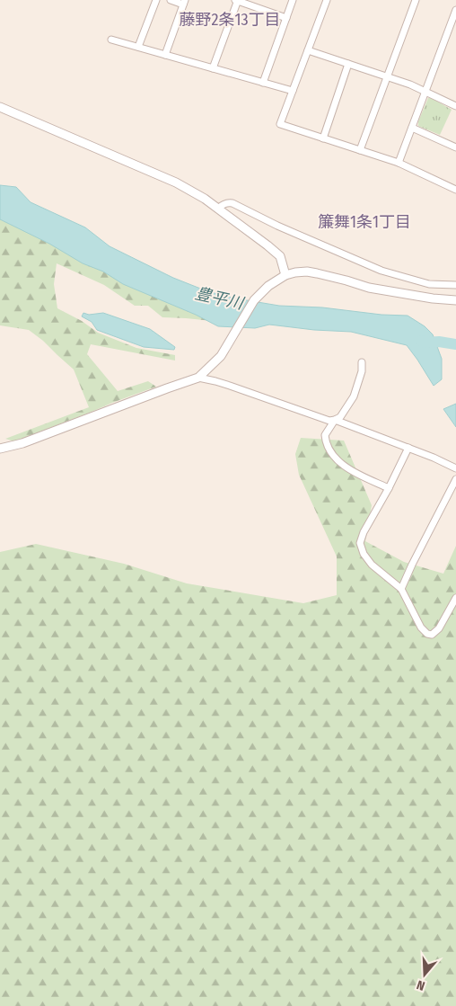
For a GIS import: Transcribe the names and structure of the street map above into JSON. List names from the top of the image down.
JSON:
{
  "districts": ["藤野2条13丁目", "簾舞1条1丁目"],
  "water": ["豊平川"],
  "north": "bottom"
}
